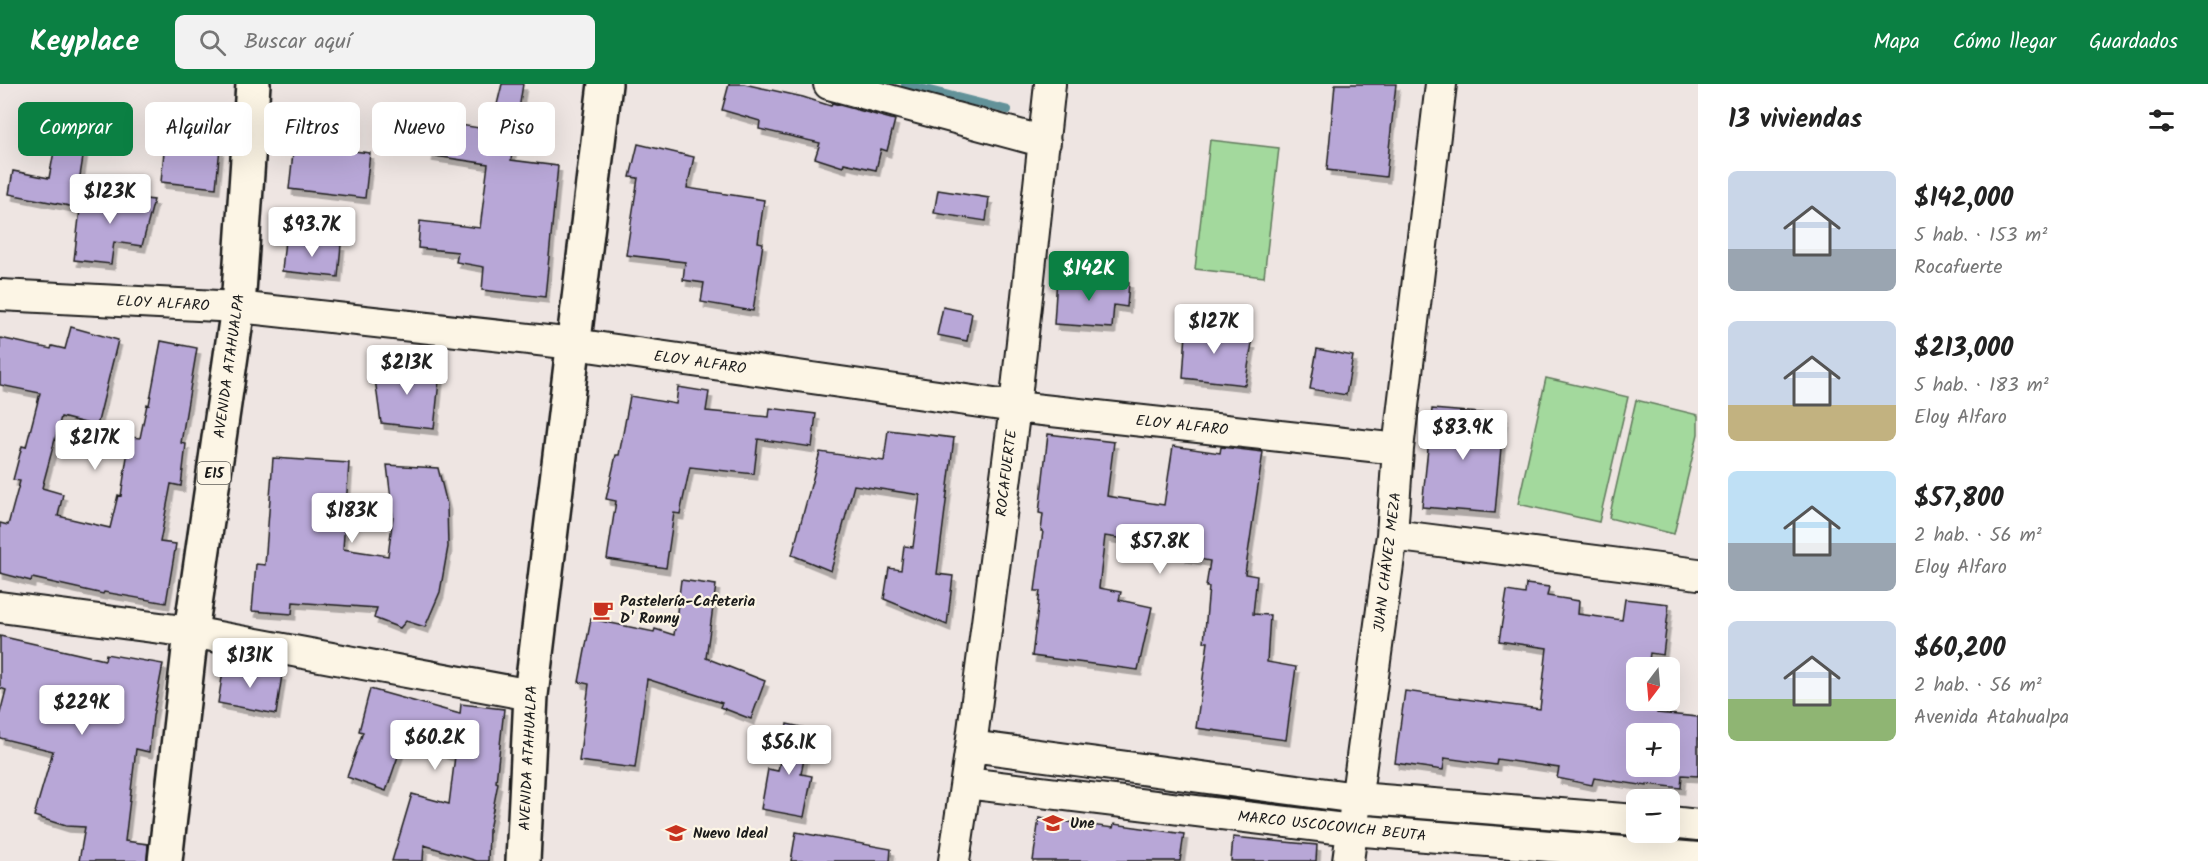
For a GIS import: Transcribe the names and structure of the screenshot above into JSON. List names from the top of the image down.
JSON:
{
  "streets": {
    "highway": ["AVENIDA ATAHUALPA", "E15"],
    "street": [
      "ELOY ALFARO",
      "ROCAFUERTE",
      "JUAN CHÁVEZ MEZA",
      "MARCO USCOCOVICH BEUTA"
    ]
  },
  "crossings": [
    ["ELOY ALFARO", "AVENIDA ATAHUALPA"],
    ["ELOY ALFARO", "ROCAFUERTE"],
    ["ELOY ALFARO", "JUAN CHÁVEZ MEZA"],
    ["ROCAFUERTE", "MARCO USCOCOVICH BEUTA"],
    ["JUAN CHÁVEZ MEZA", "MARCO USCOCOVICH BEUTA"]
  ],
  "places": {
    "cafe": ["Pastelería-Cafeteria D' Ronny"],
    "school or university": ["Une", "Nuevo Ideal"]
  },
  "north": "bottom",
  "page": {
    "header": "Keyplace",
    "search": "Buscar aquí",
    "nav": ["Mapa", "Cómo llegar", "Guardados"],
    "heading": "13 viviendas",
    "chip": [
      "Comprar",
      "Alquilar",
      "Filtros",
      "Nuevo",
      "Piso"
    ],
    "list": [
      {
        "name": "$142,000",
        "note": "5 hab. · 153 m² · Rocafuerte"
      },
      {
        "name": "$213,000",
        "note": "5 hab. · 183 m² · Eloy Alfaro"
      },
      {
        "name": "$57,800",
        "note": "2 hab. · 56 m² · Eloy Alfaro"
      },
      {
        "name": "$60,200",
        "note": "2 hab. · 56 m² · Avenida Atahualpa"
      }
    ],
    "price": [
      "$123K",
      "$93.7K",
      "$142K",
      "$127K",
      "$213K",
      "$83.9K",
      "$217K",
      "$183K",
      "$57.8K",
      "$131K",
      "$229K",
      "$60.2K",
      "$56.1K"
    ],
    "map_buttons": ["+", "−"]
  }
}
